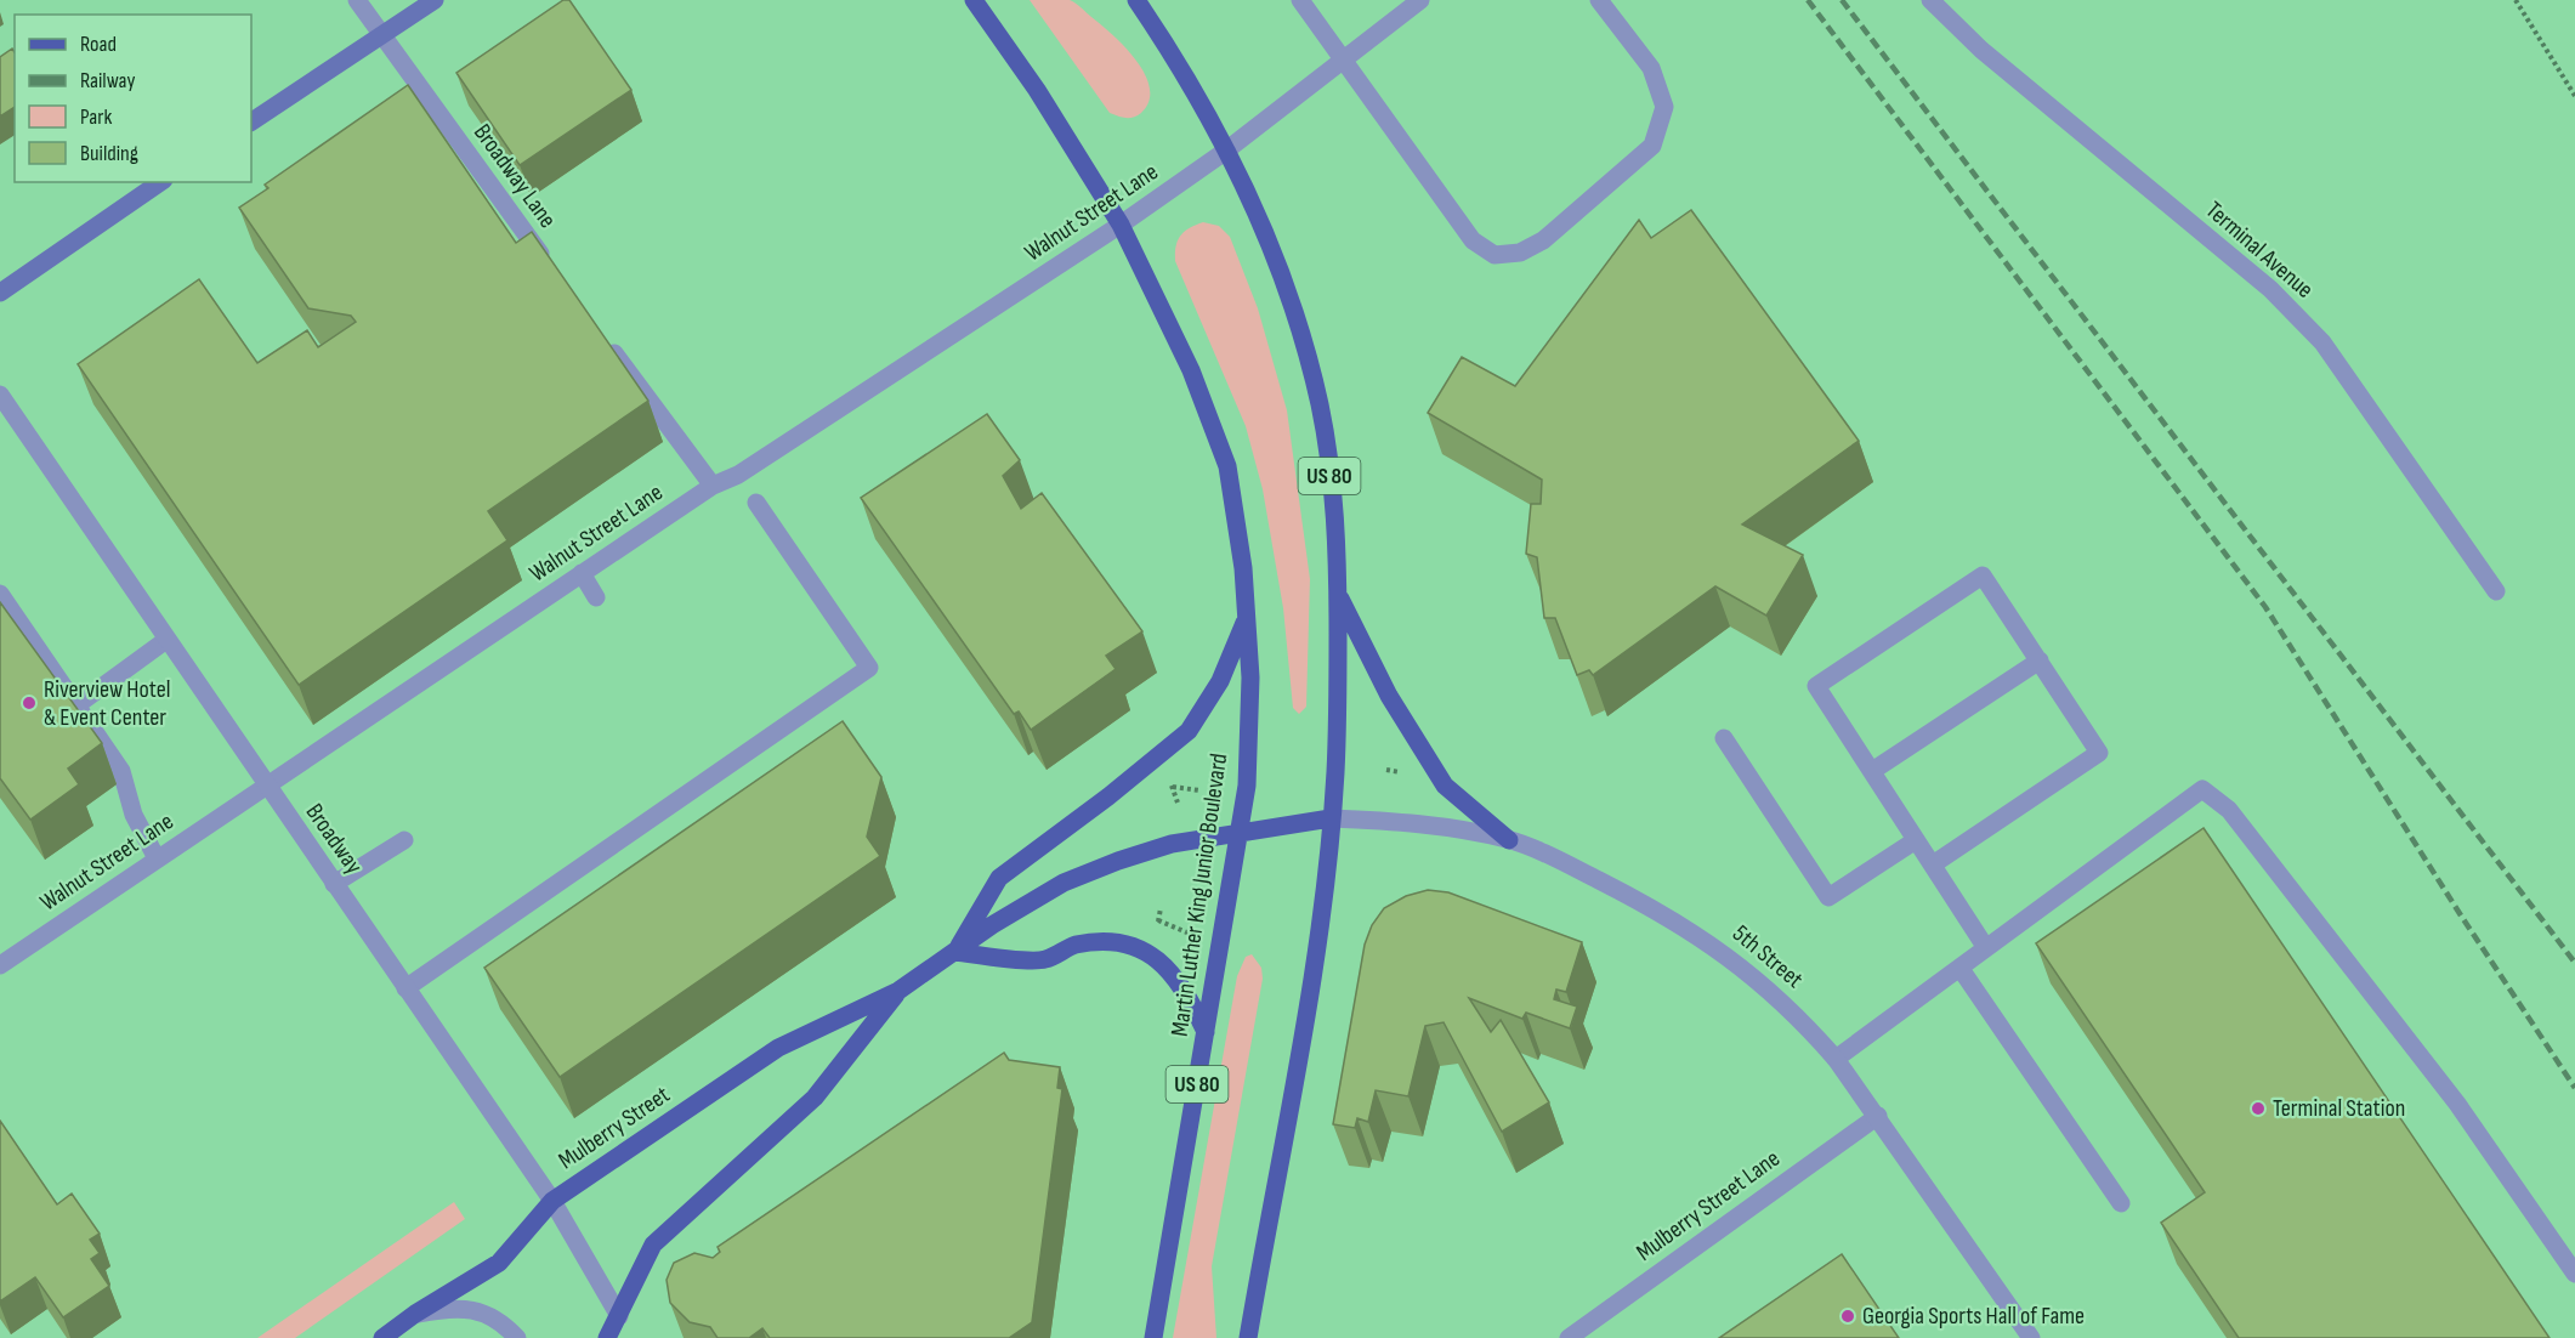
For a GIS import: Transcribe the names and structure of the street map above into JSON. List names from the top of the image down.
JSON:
{
  "streets": {
    "main road": ["US 80", "Martin Luther King Junior Boulevard", "Mulberry Street"],
    "street": [
      "Broadway Lane",
      "Walnut Street Lane",
      "Terminal Avenue",
      "Broadway",
      "5th Street",
      "Mulberry Street Lane"
    ]
  },
  "crossings": [
    ["Walnut Street Lane", "US 80"],
    ["Walnut Street Lane", "Broadway"],
    ["Walnut Street Lane", "Martin Luther King Junior Boulevard"],
    ["US 80", "5th Street"],
    ["US 80", "Mulberry Street"],
    ["Broadway", "Mulberry Street"],
    ["Martin Luther King Junior Boulevard", "Mulberry Street"],
    ["5th Street", "Mulberry Street"],
    ["5th Street", "Mulberry Street Lane"]
  ],
  "places": ["Riverview Hotel & Event Center", "Terminal Station", "Georgia Sports Hall of Fame"],
  "legend": [
    "Road",
    "Railway",
    "Park",
    "Building"
  ]
}
